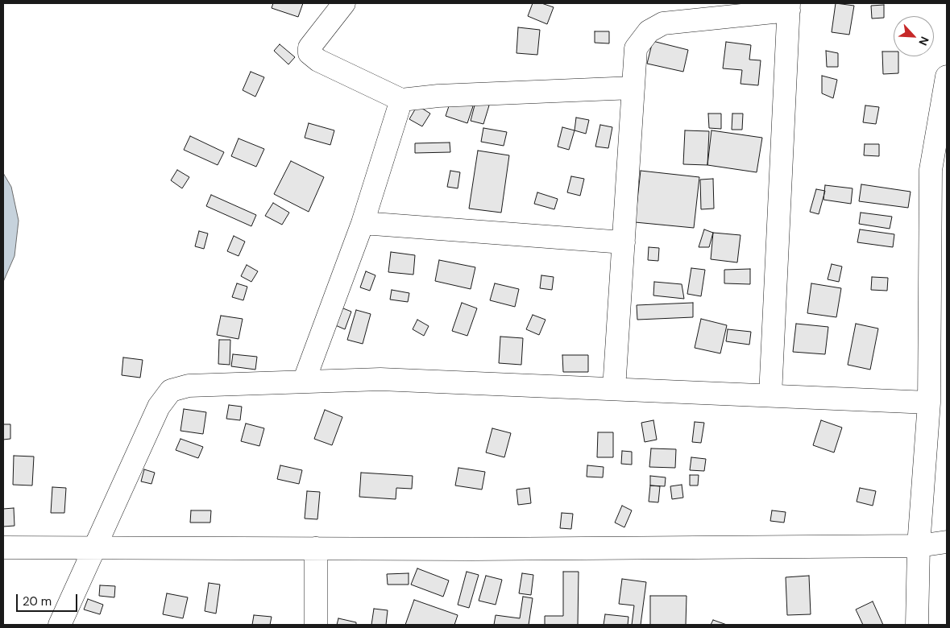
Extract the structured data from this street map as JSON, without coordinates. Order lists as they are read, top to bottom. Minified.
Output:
{"scale_bar":"20 m","north":"bottom right"}
